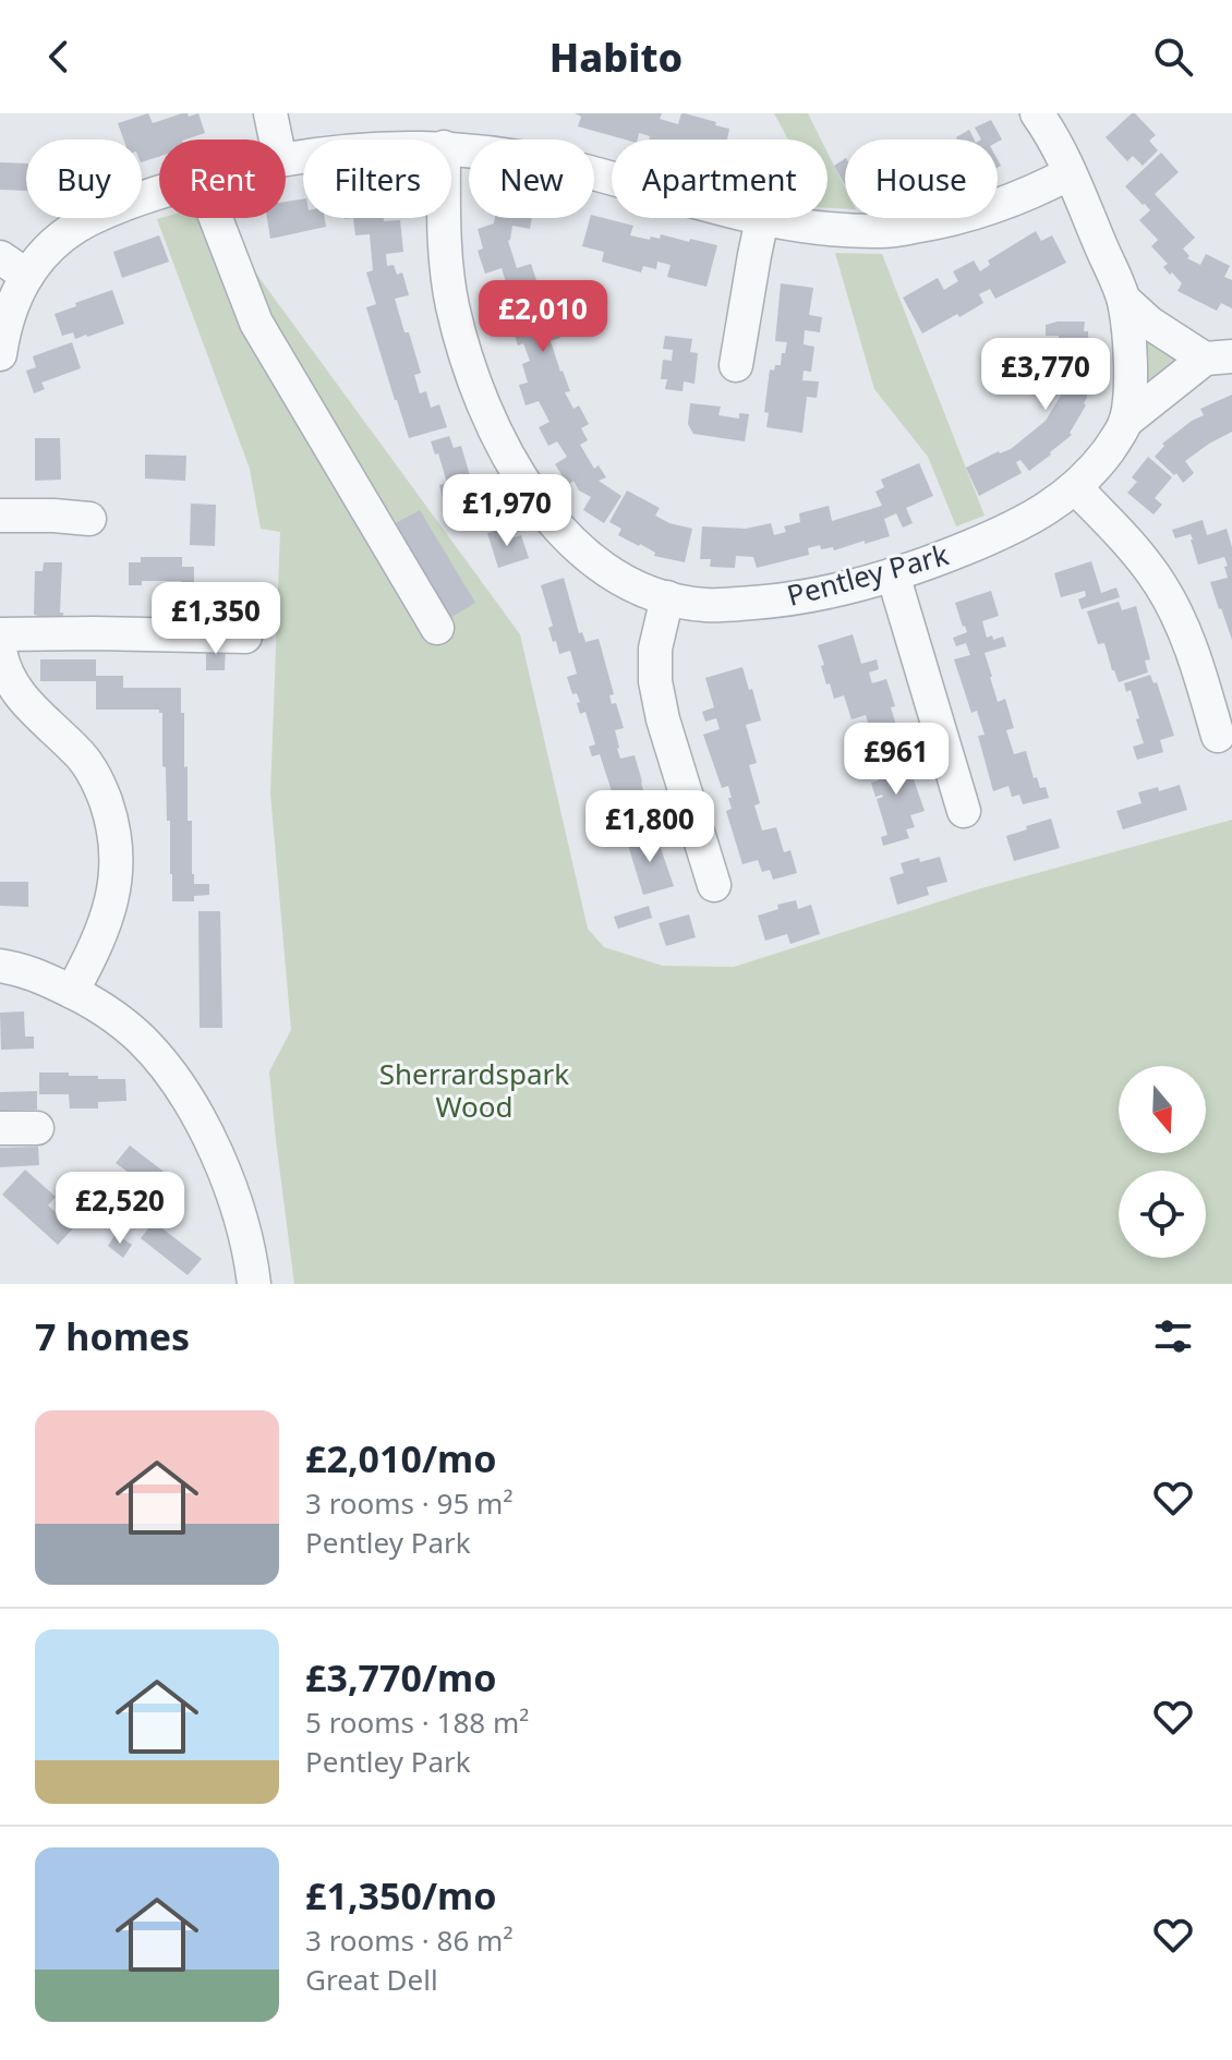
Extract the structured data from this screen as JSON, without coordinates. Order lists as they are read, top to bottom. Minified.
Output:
{"streets":{"street":["Pentley Park"]},"parks":["Sherrardspark Wood"],"north":"bottom","page":{"header":"Habito","chip":["Buy","Rent","Filters","New","Apartment","House"],"price":["£2,010","£3,770","£1,970","£1,350","£961","£1,800","£2,520"],"heading":"7 homes","list":[{"name":"£2,010/mo","note":"3 rooms · 95 m² · Pentley Park"},{"name":"£3,770/mo","note":"5 rooms · 188 m² · Pentley Park"},{"name":"£1,350/mo","note":"3 rooms · 86 m² · Great Dell"}]}}
